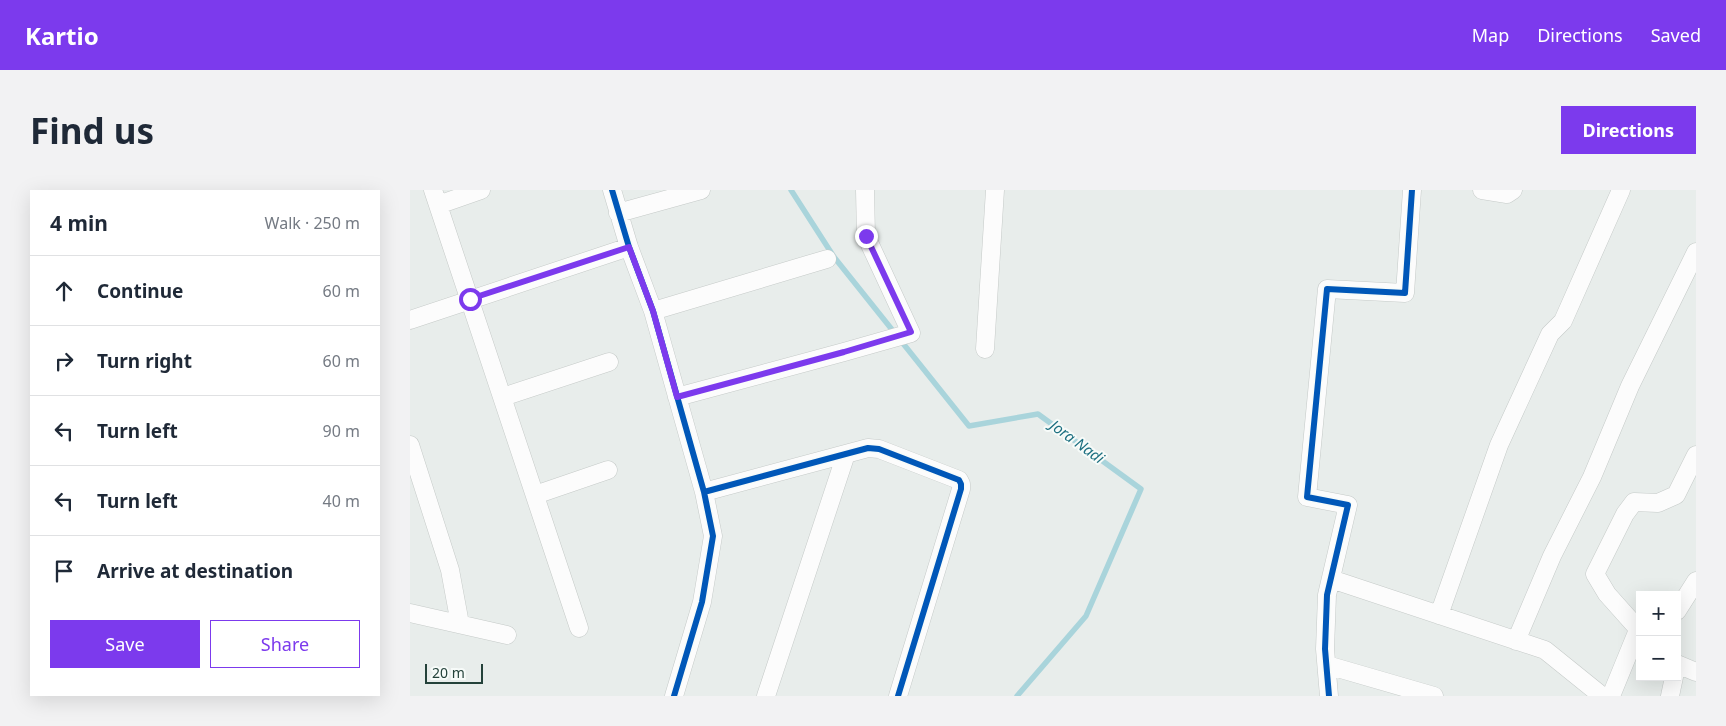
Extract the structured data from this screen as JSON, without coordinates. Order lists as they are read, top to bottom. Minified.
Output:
{"water":["Jora Nadi"],"scale_bar":"20 m","page":{"header":"Kartio","nav":["Map","Directions","Saved"],"buttons":["Directions",["Save","Share"]],"title":"Find us","heading":["4 min","Walk · 250 m"],"list":[["Continue","60 m"],["Turn right","60 m"],["Turn left","90 m"],["Turn left","40 m"],"Arrive at destination"],"map_buttons":["+","−"],"scale":"20 m"}}
